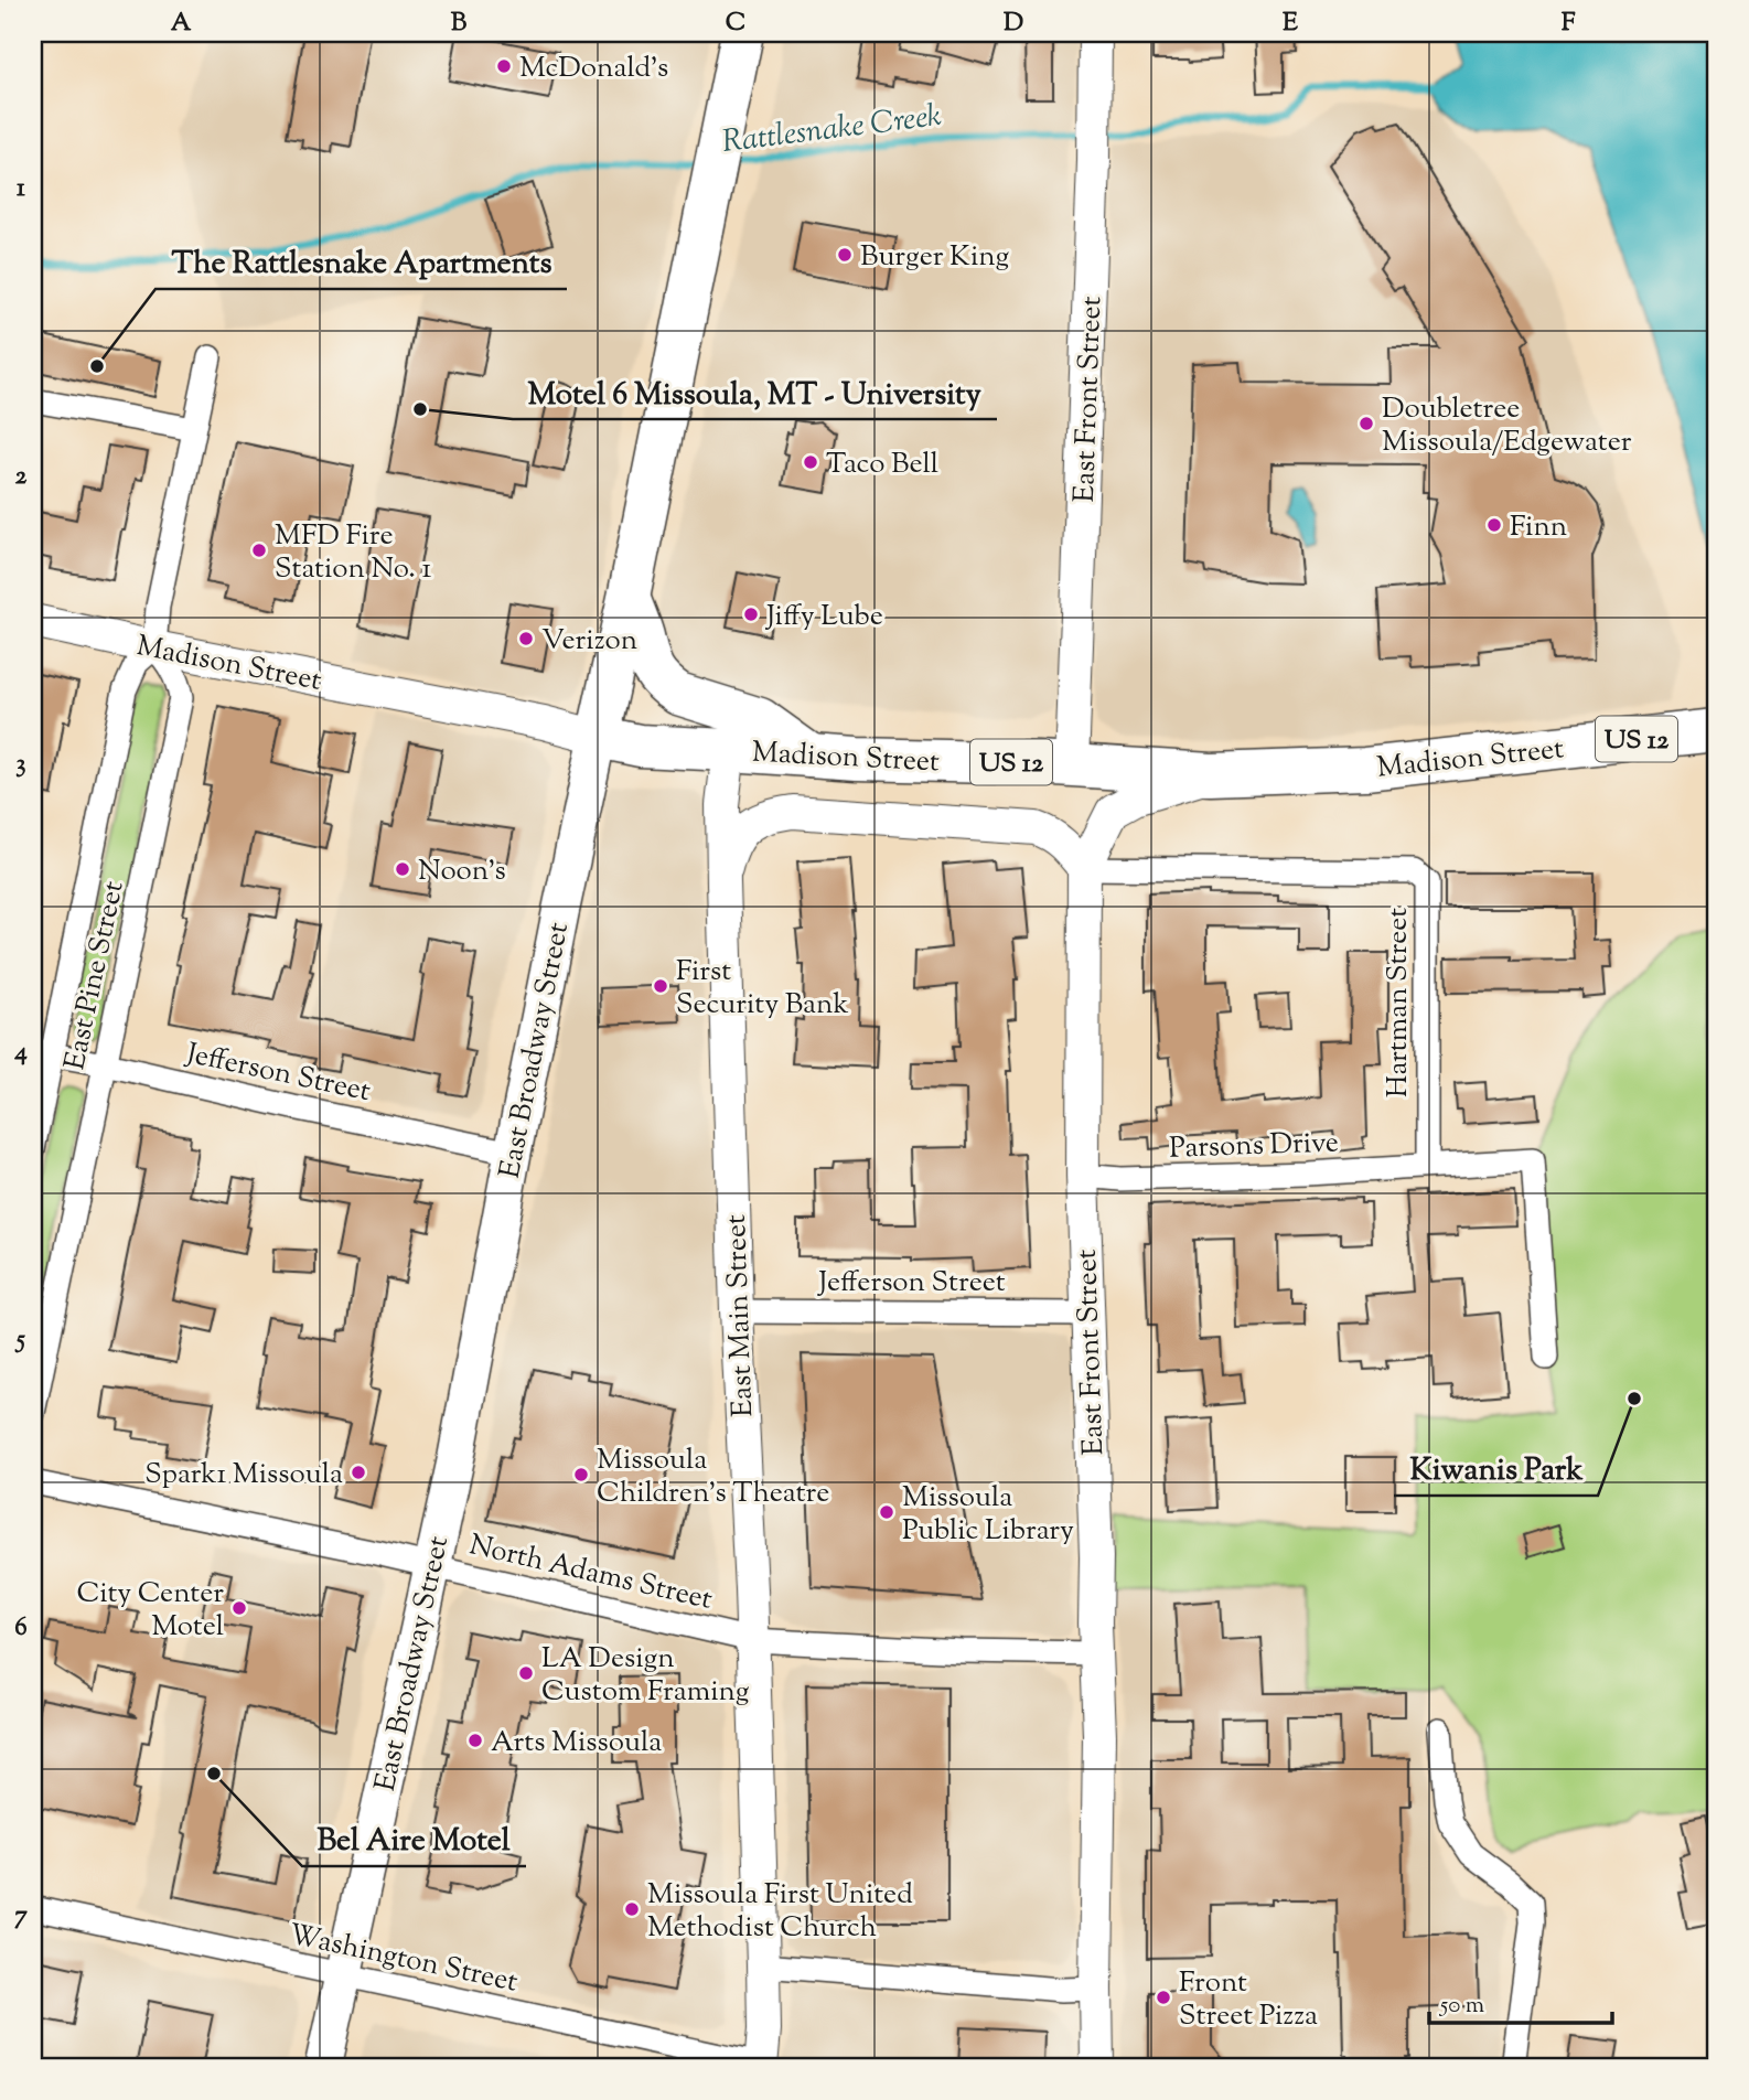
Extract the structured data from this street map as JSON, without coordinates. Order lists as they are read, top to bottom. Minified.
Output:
{"streets":{"highway":["Madison Street","US 12","East Broadway Street"],"street":["East Front Street","East Pine Street","Hartman Street","Jefferson Street","Parsons Drive","East Main Street","North Adams Street","Washington Street"]},"crossings":[["East Front Street","Madison Street"],["East Front Street","Hartman Street"],["East Front Street","Jefferson Street"],["East Front Street","Parsons Drive"],["East Front Street","North Adams Street"],["Madison Street","East Pine Street"],["Madison Street","Hartman Street"],["Madison Street","East Broadway Street"],["Madison Street","East Main Street"],["East Pine Street","Jefferson Street"],["Hartman Street","Parsons Drive"],["East Broadway Street","Jefferson Street"],["East Broadway Street","North Adams Street"],["East Broadway Street","Washington Street"],["Jefferson Street","East Main Street"],["East Main Street","North Adams Street"],["East Main Street","Washington Street"]],"water":["Rattlesnake Creek"],"places":["McDonald's","Burger King","The Rattlesnake Apartments","Motel 6 Missoula, MT - University","Doubletree Missoula/Edgewater","Taco Bell","Finn","MFD Fire Station No. 1","Jiffy Lube","Verizon","Noon's","First Security Bank","Kiwanis Park","Spark1 Missoula","Missoula Children's Theatre","Missoula Public Library","City Center Motel","LA Design Custom Framing","Arts Missoula","Bel Aire Motel","Missoula First United Methodist Church","Front Street Pizza"],"scale_bar":"50 m","grid":{"columns":["A","B","C","D","E","F"],"rows":["1","2","3","4","5","6","7"]}}
